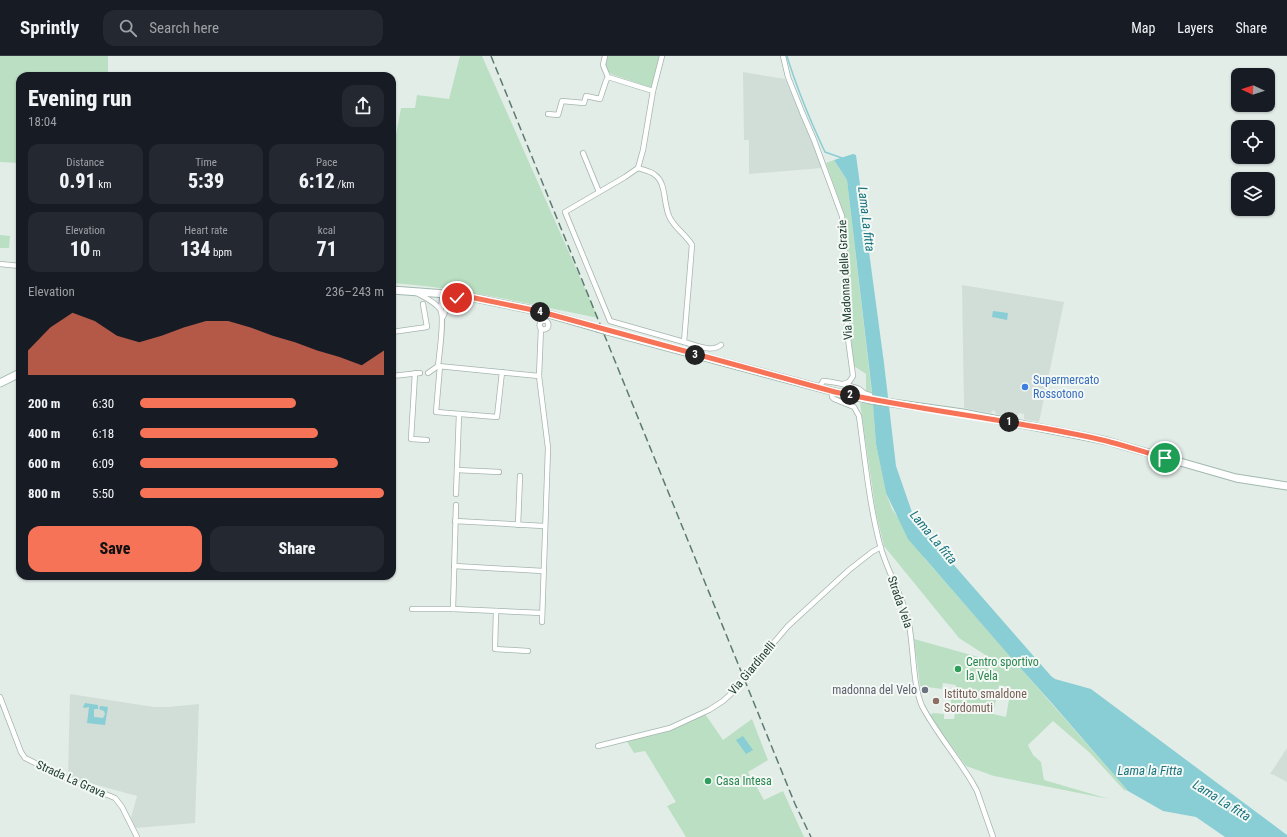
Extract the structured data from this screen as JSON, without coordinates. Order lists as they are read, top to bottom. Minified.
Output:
{"streets":{"street":["Via Madonna delle Grazie","Strada Vela","Via Giardinelli","Strada La Grava"]},"crossings":[["Strada Vela","Via Giardinelli"]],"water":["Lama La fitta","Lama la Fitta"],"places":["Supermercato Rossotono","Centro sportivo la Vela","madonna del Velo","Istituto smaldone Sordomuti","Casa Intesa"],"north":"left","page":{"header":"Sprintly","search":"Search here","nav":["Map","Layers","Share"],"heading":["Evening run","18:04"],"stats":[["Distance","0.91 km"],["Time","5:39"],["Pace","6:12 /km"],["Elevation","10 m"],["Heart rate","134 bpm"],["kcal","71"]],"chart":["Elevation","236–243 m"],"pins":["4","3","2","1"],"list":[{"name":"200 m","note":"6:30"},{"name":"400 m","note":"6:18"},{"name":"600 m","note":"6:09"},{"name":"800 m","note":"5:50"}],"buttons":["Save","Share"]}}
